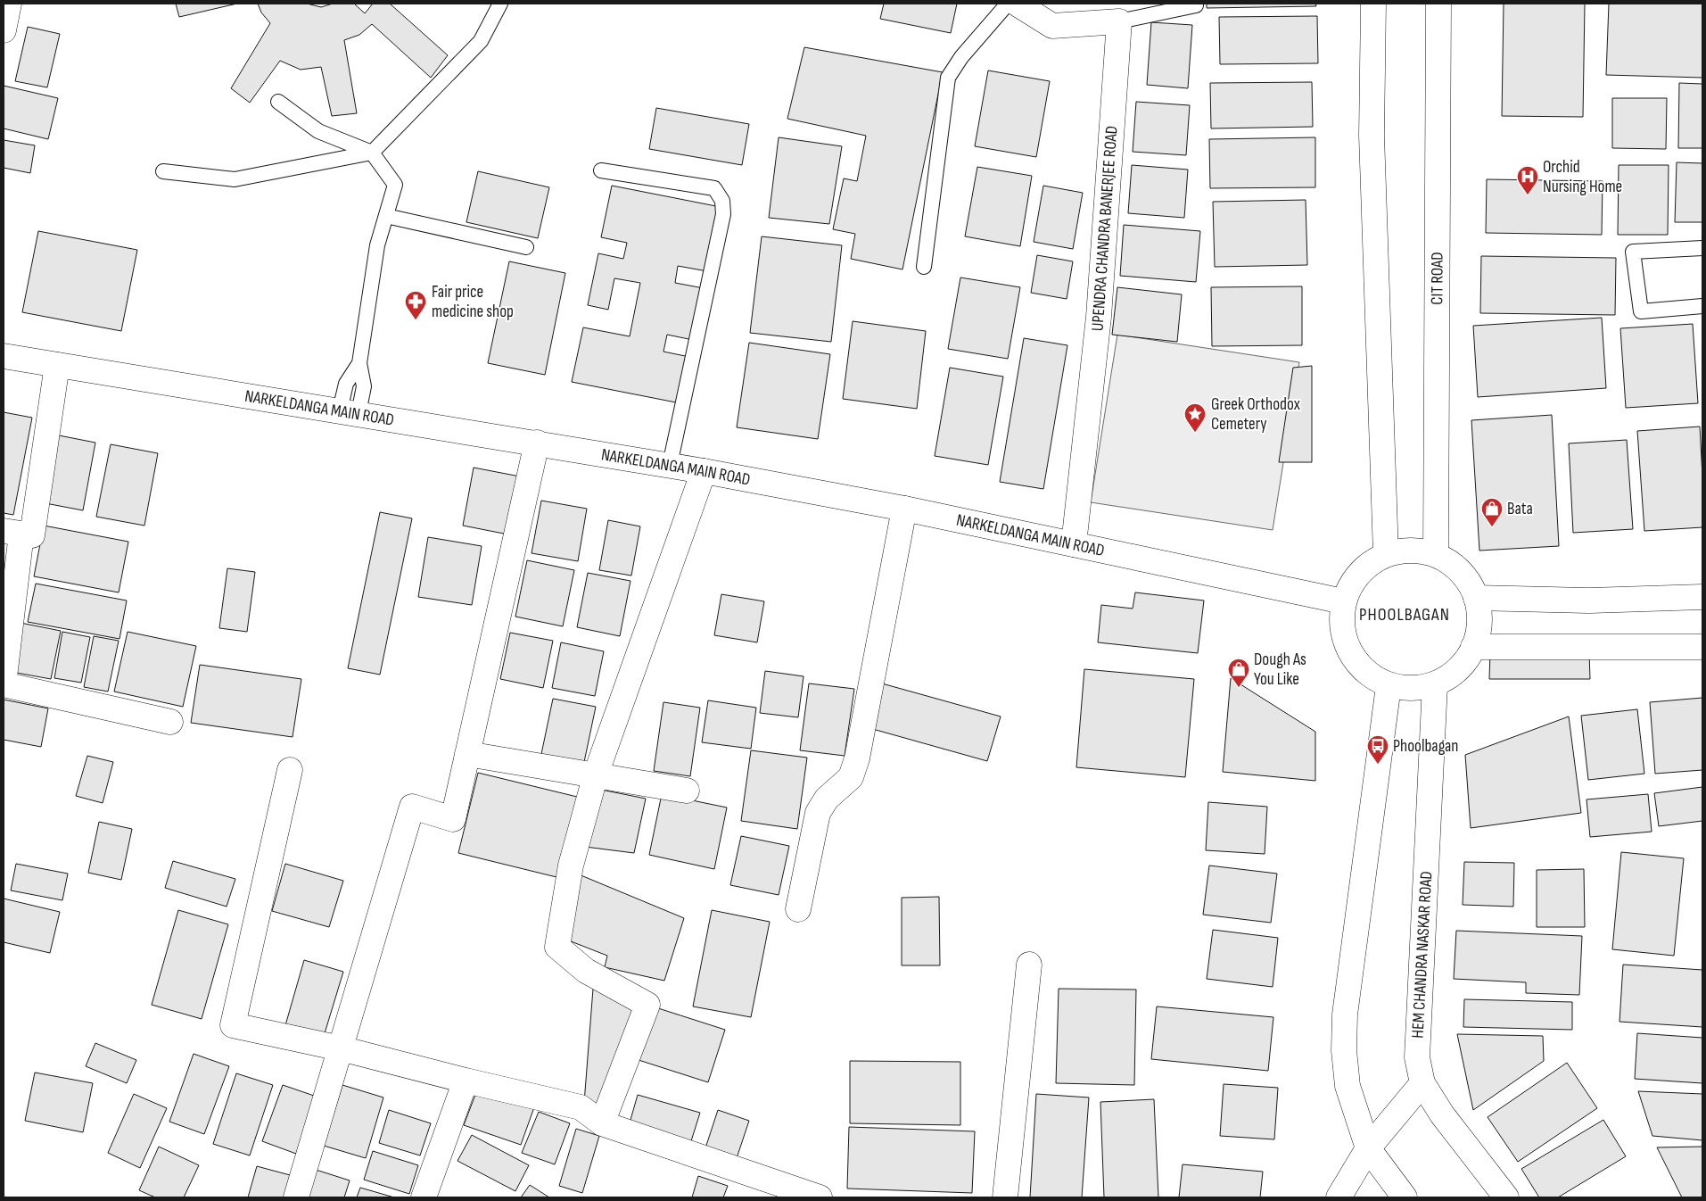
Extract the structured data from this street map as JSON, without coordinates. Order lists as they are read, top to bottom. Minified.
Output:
{"streets":{"street":["UPENDRA CHANDRA BANERJEE ROAD","CIT ROAD","NARKELDANGA MAIN ROAD","HEM CHANDRA NASKAR ROAD"]},"crossings":[["UPENDRA CHANDRA BANERJEE ROAD","NARKELDANGA MAIN ROAD"],["CIT ROAD","NARKELDANGA MAIN ROAD"],["CIT ROAD","HEM CHANDRA NASKAR ROAD"],["NARKELDANGA MAIN ROAD","HEM CHANDRA NASKAR ROAD"]],"districts":["PHOOLBAGAN"],"places":{"hospital":["Orchid Nursing Home"],"pharmacy":["Fair price medicine shop"],"place":["Greek Orthodox Cemetery"],"shop":["Bata","Dough As You Like"],"bus stop":["Phoolbagan"]}}
